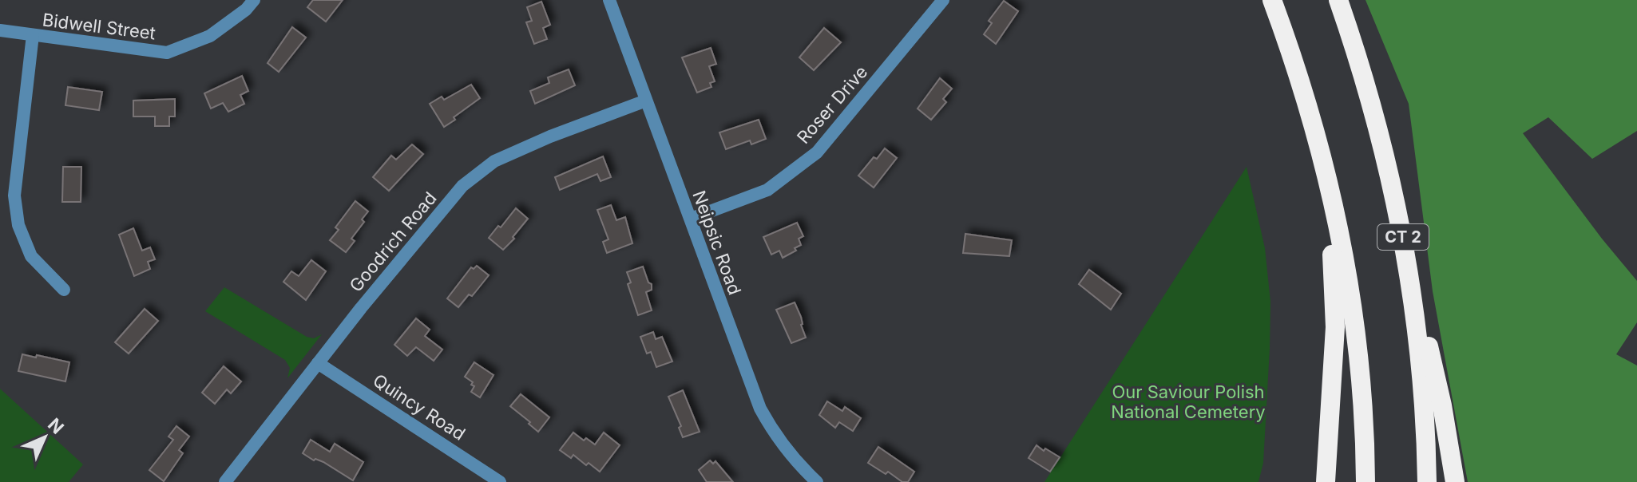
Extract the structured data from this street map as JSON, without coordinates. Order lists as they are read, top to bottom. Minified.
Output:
{"streets":{"highway":["CT 2"],"street":["Bidwell Street","Roser Drive","Goodrich Road","Neipsic Road","Quincy Road"]},"crossings":[["Roser Drive","Neipsic Road"],["Goodrich Road","Neipsic Road"],["Goodrich Road","Quincy Road"]],"parks":["Our Saviour Polish National Cemetery"],"north":"top right"}
